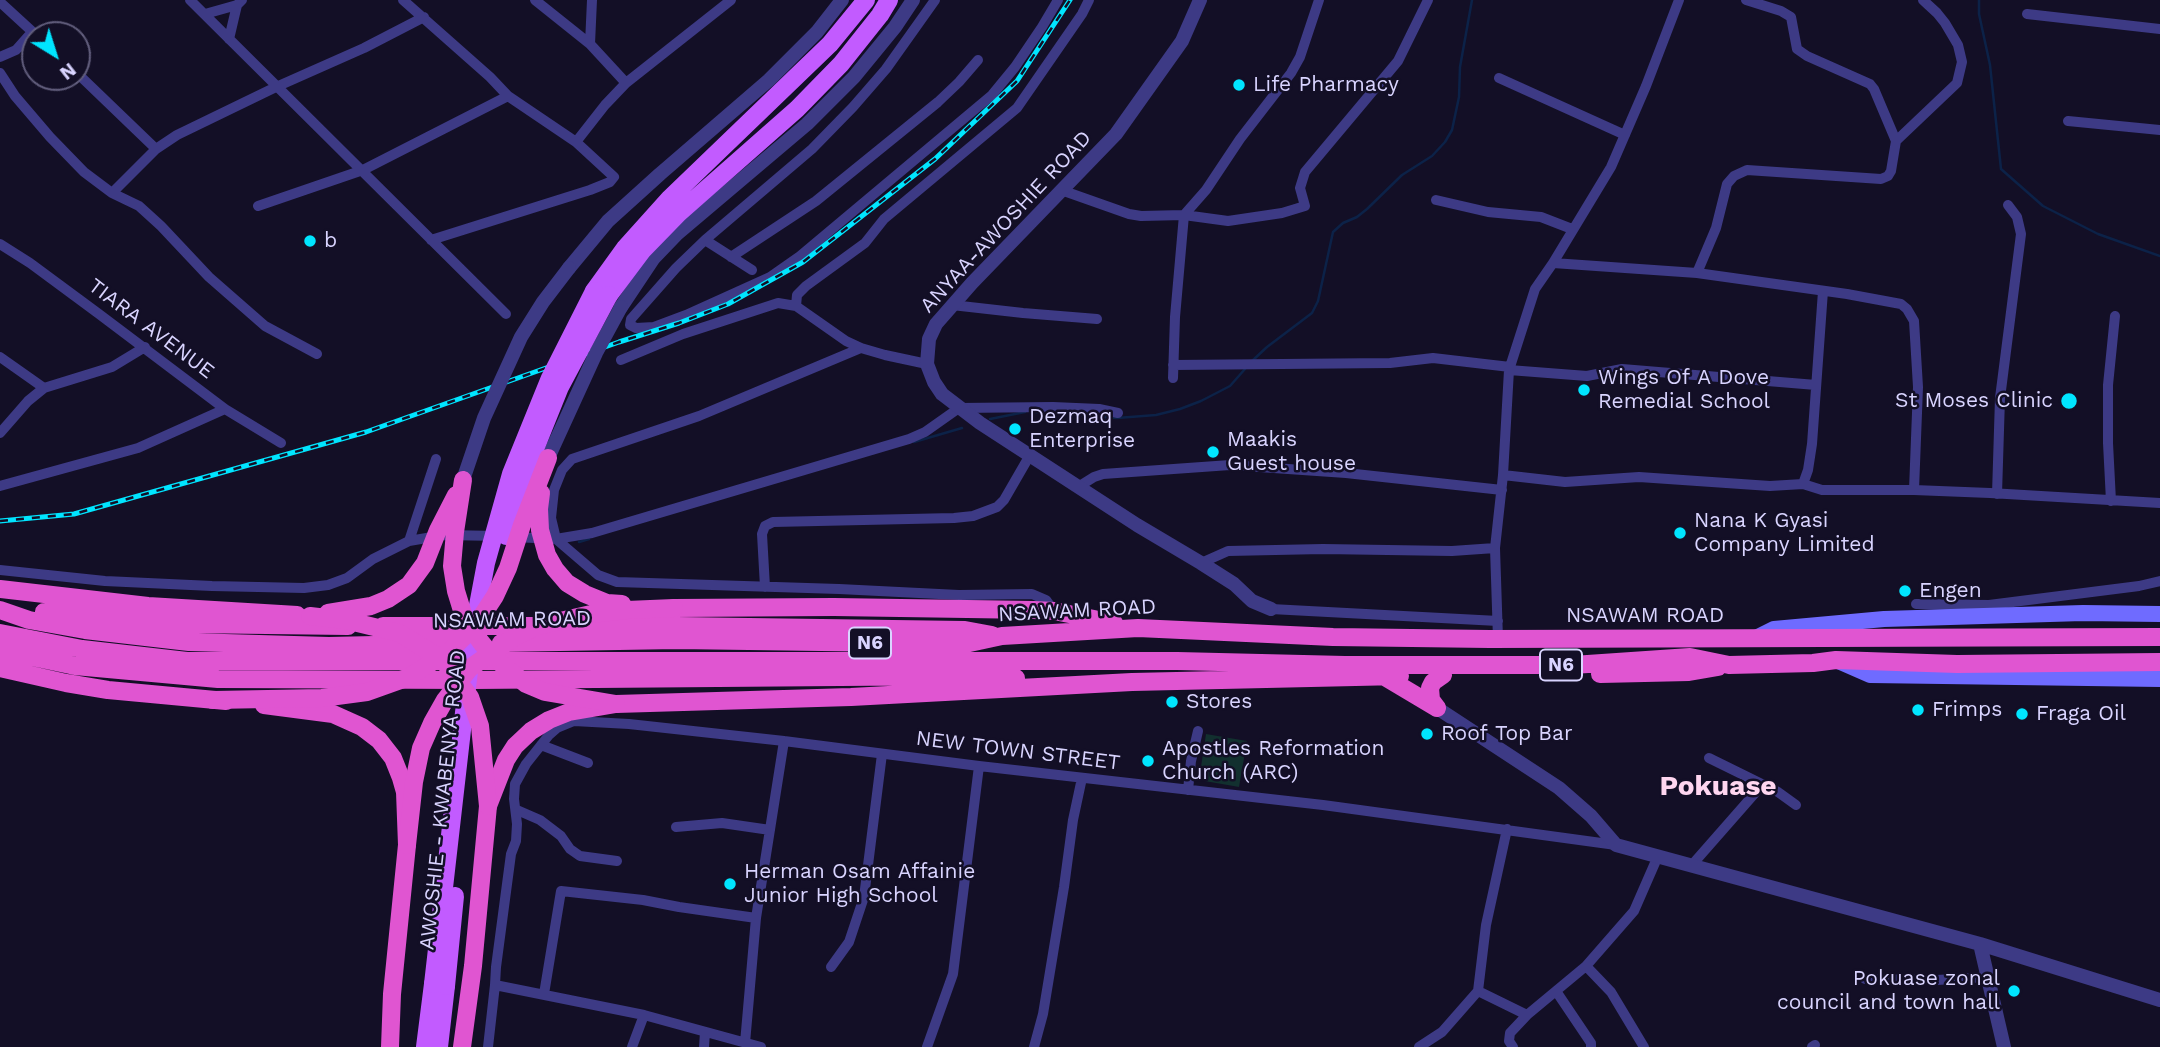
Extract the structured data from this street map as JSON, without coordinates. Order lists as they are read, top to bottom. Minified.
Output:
{"streets":{"highway":["NSAWAM ROAD","N6"],"main road":["AWOSHIE - KWABENYA ROAD"],"street":["ANYAA-AWOSHIE ROAD","TIARA AVENUE","NEW TOWN STREET"]},"districts":["Pokuase"],"places":["Life Pharmacy","b","Wings Of A Dove Remedial School","St Moses Clinic","Dezmaq Enterprise","Maakis Guest house","Nana K Gyasi Company Limited","Engen","Stores","Frimps","Fraga Oil","Roof Top Bar","Apostles Reformation Church (ARC)","Herman Osam Affainie Junior High School","Pokuase zonal council and town hall"],"north":"bottom right"}
